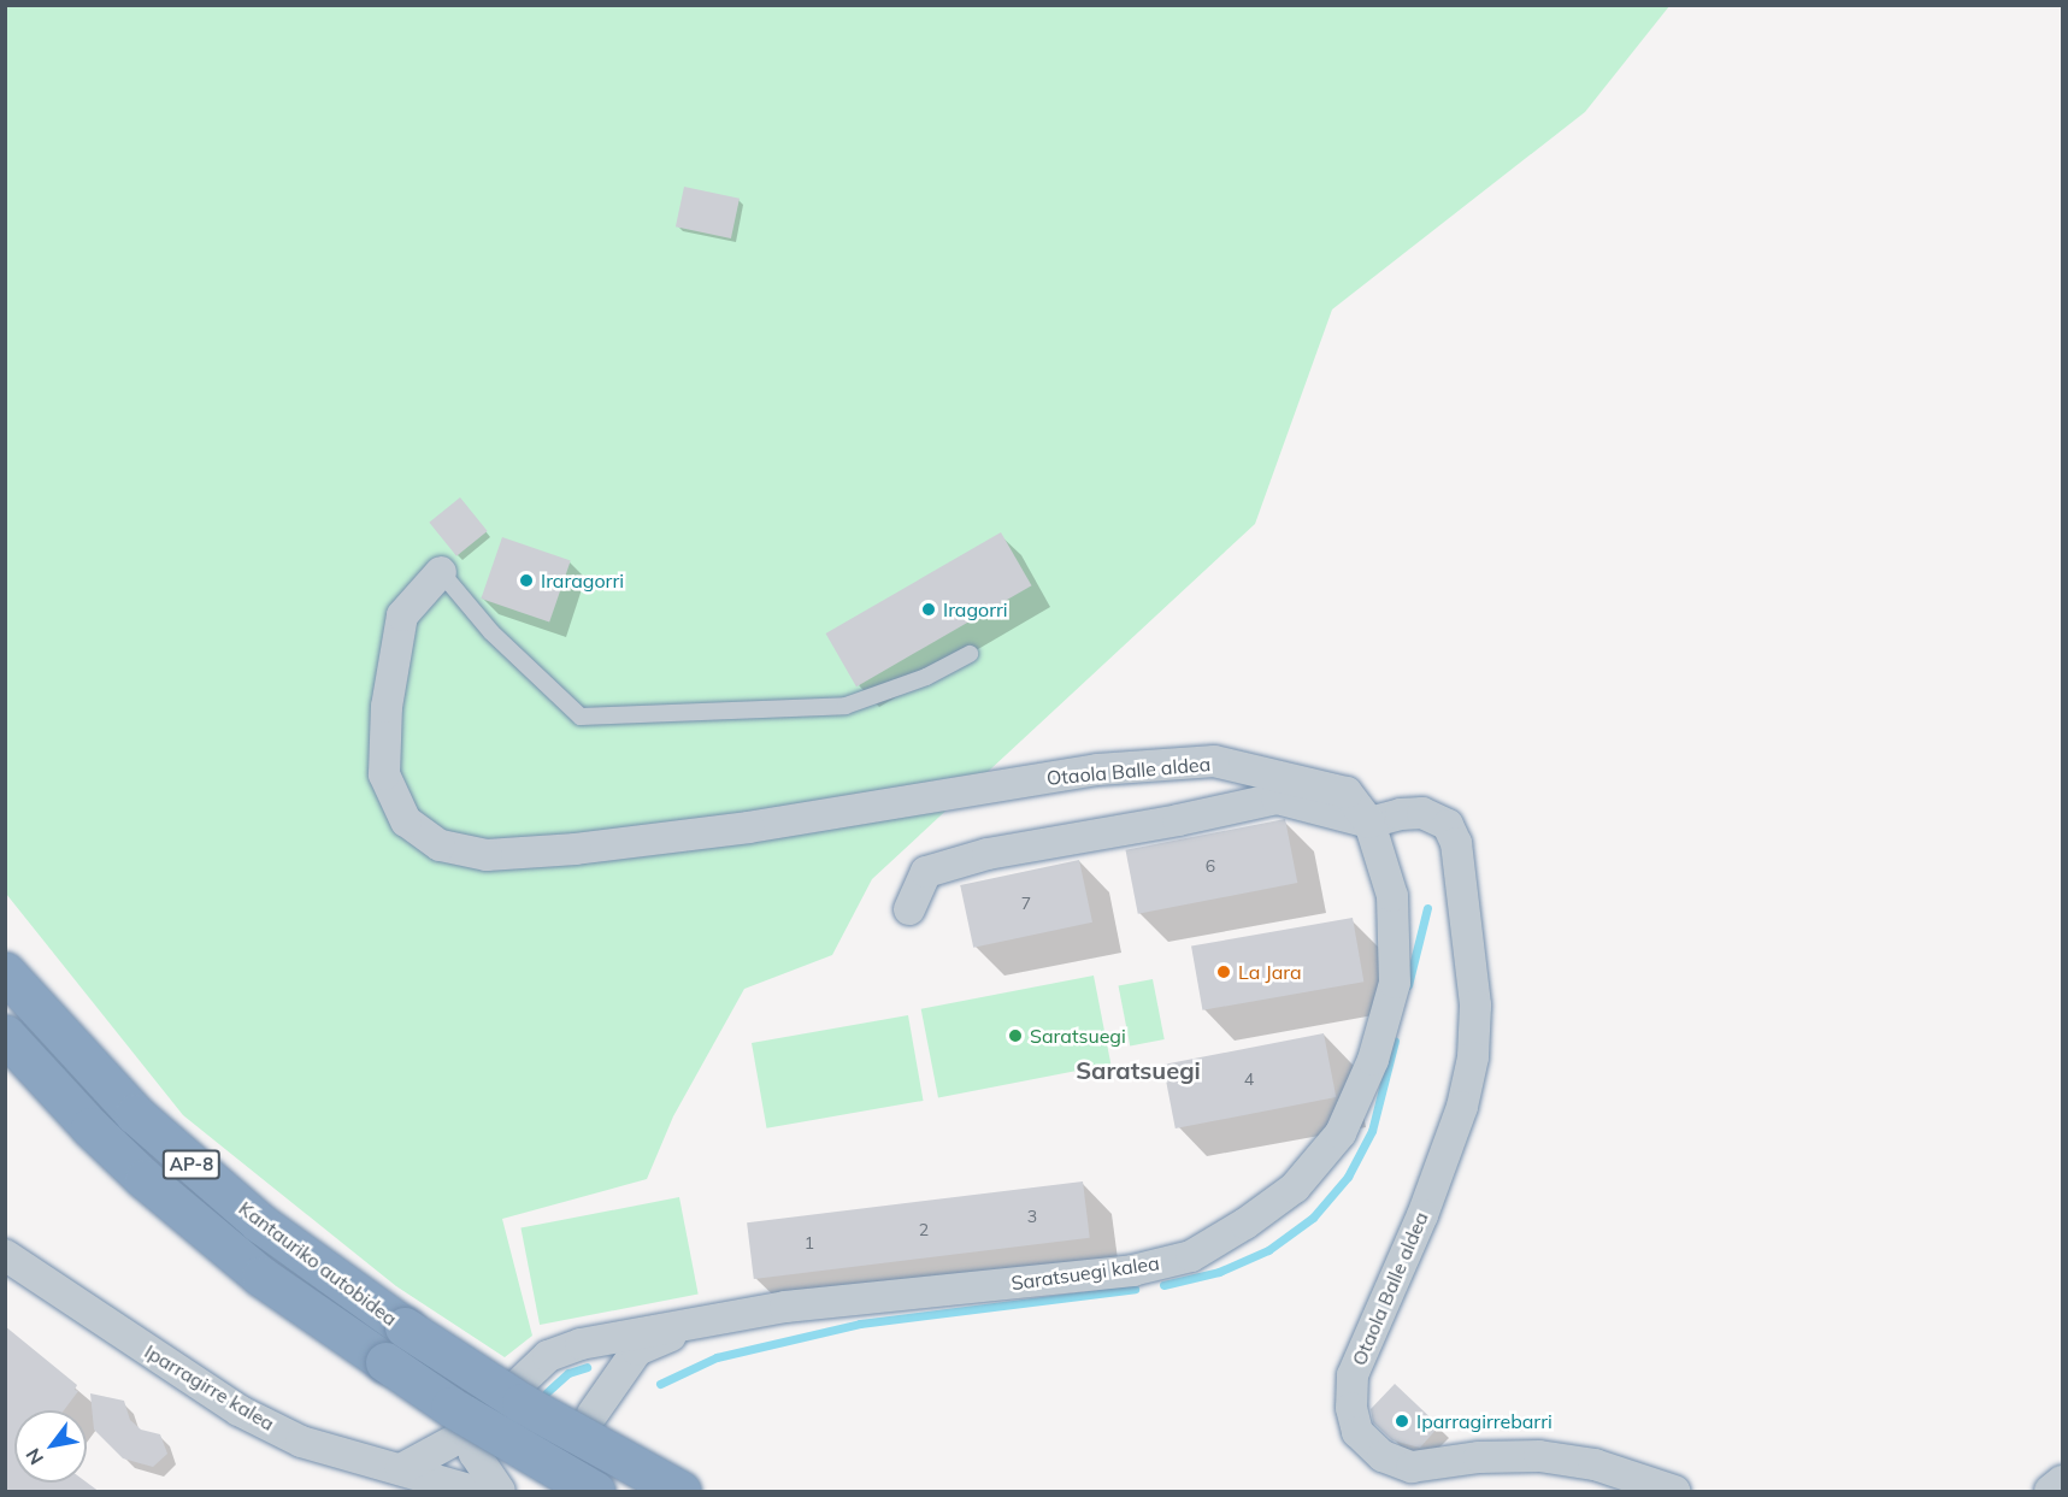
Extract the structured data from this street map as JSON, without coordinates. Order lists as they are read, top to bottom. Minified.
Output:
{"streets":{"highway":["AP-8","Kantauriko autobidea"],"street":["Otaola Balle aldea","Saratsuegi kalea","Iparragirre kalea"]},"crossings":[["Otaola Balle aldea","Saratsuegi kalea"],["Saratsuegi kalea","Iparragirre kalea"]],"districts":["Saratsuegi"],"places":["Iraragorri","Iragorri","La Jara","Saratsuegi","Iparragirrebarri"],"house_numbers":["6","7","4","3","2","1"],"north":"bottom left"}
